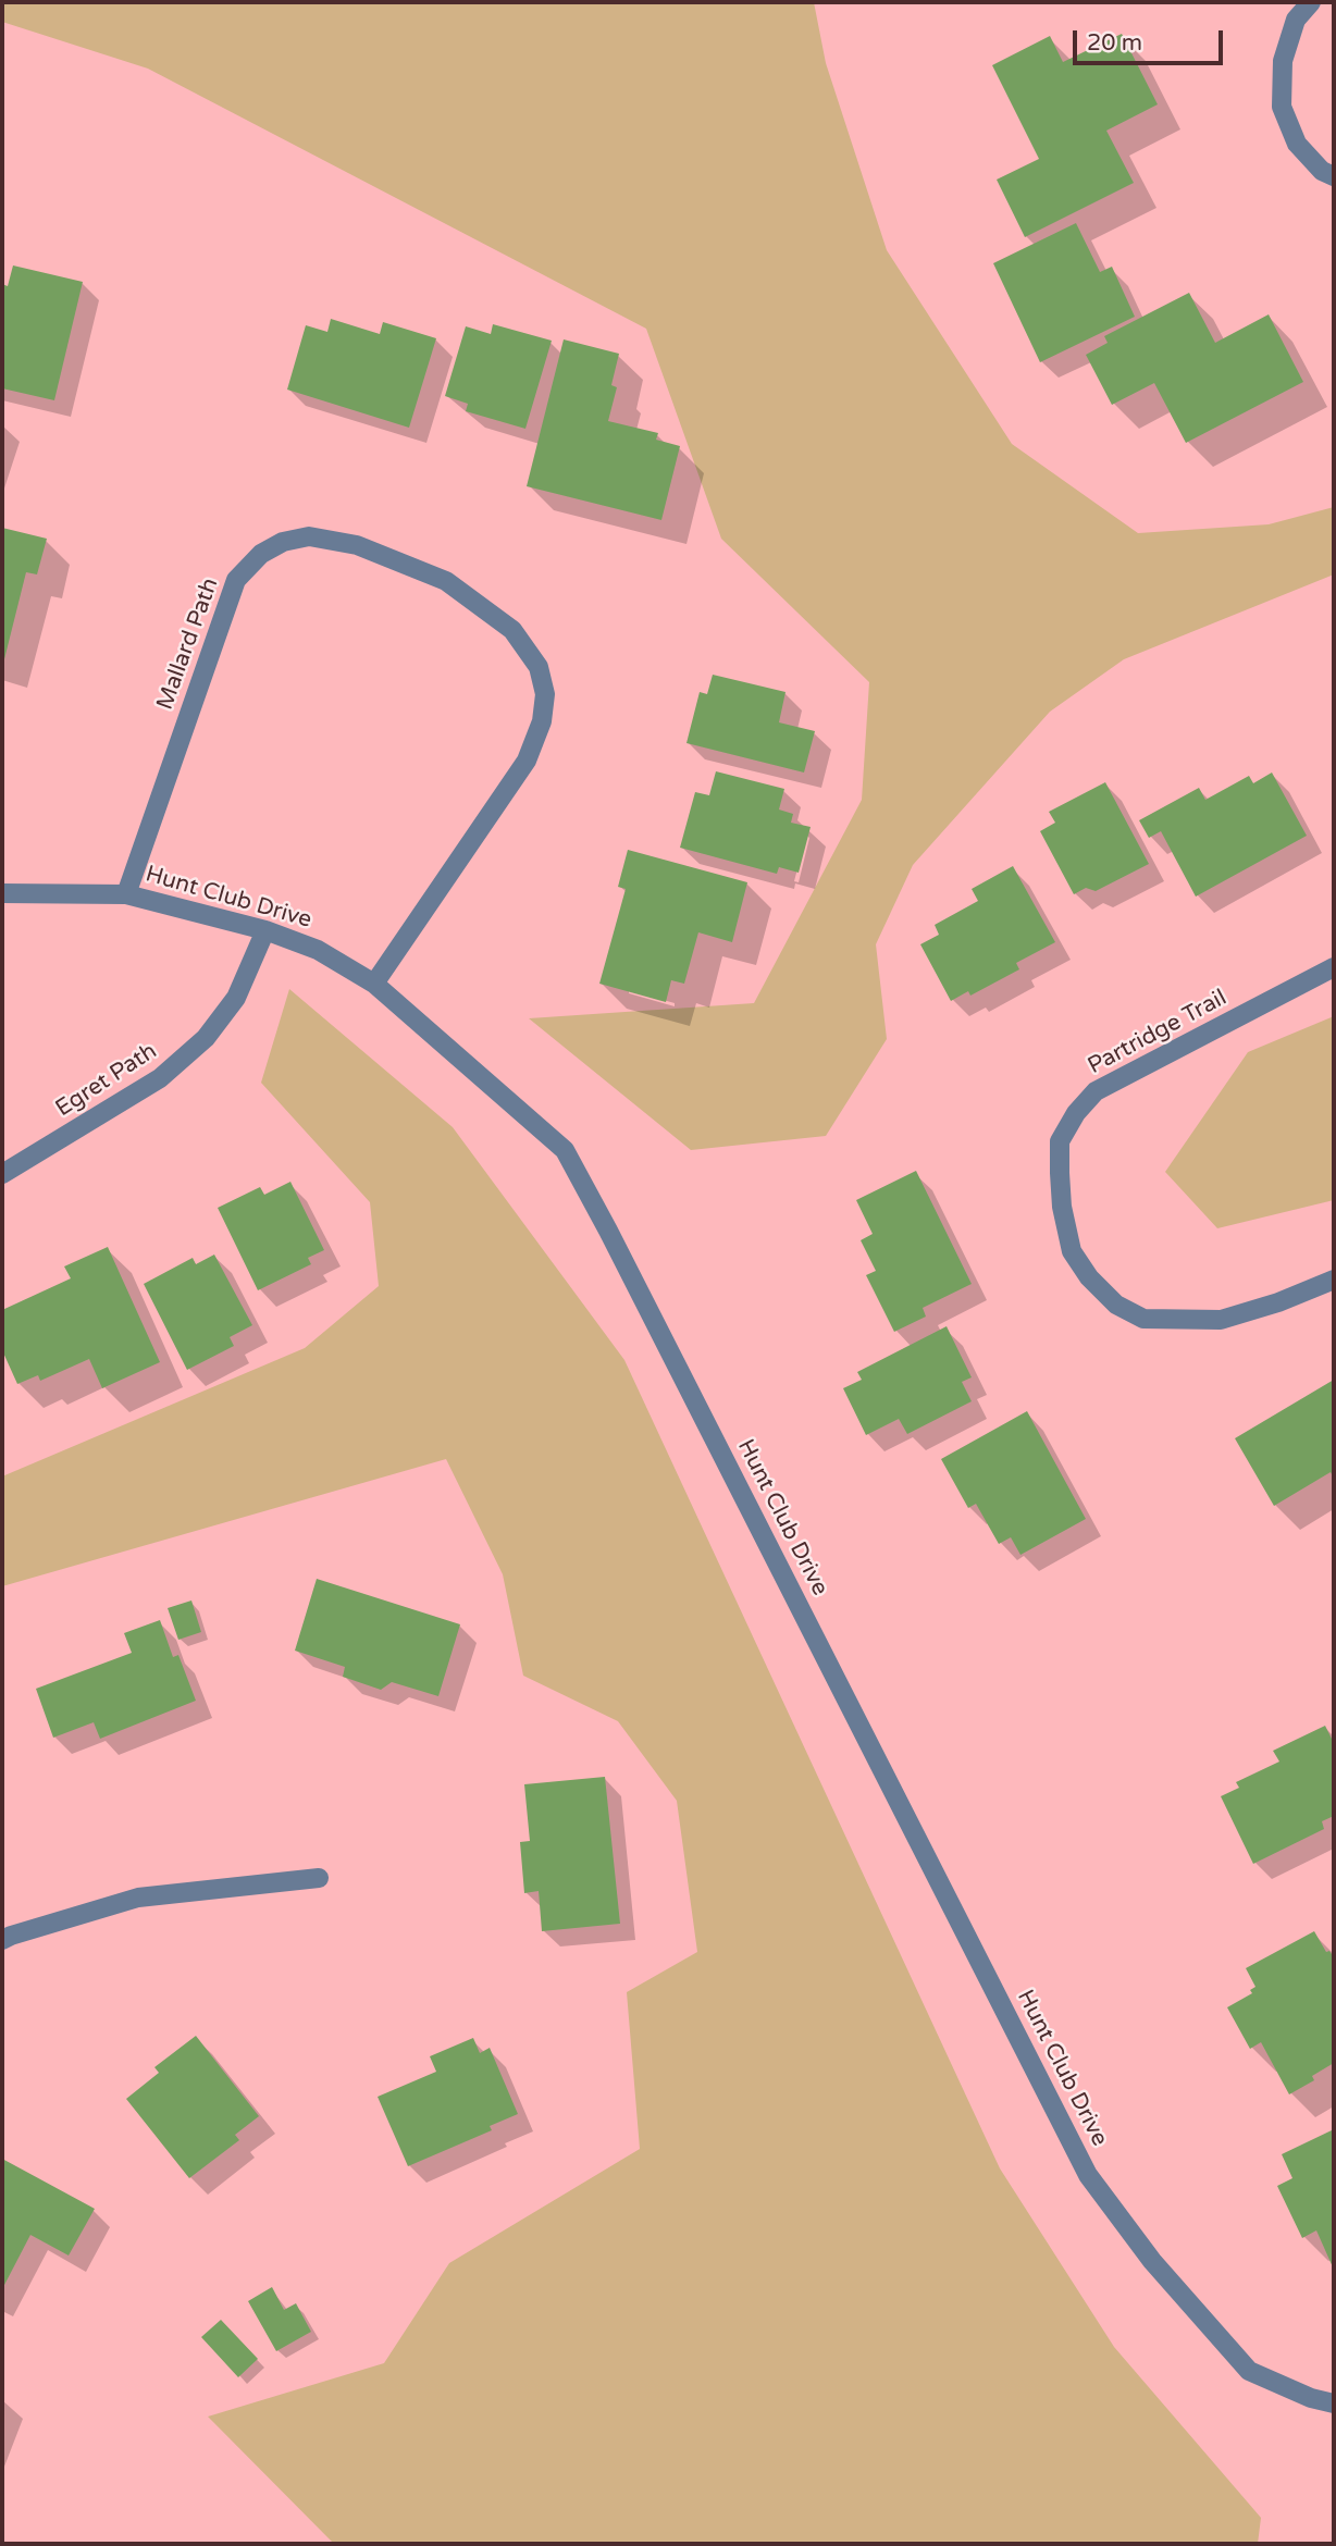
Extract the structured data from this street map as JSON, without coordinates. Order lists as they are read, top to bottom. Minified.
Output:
{"streets":{"street":["Mallard Path","Hunt Club Drive","Partridge Trail","Egret Path"]},"crossings":[["Mallard Path","Hunt Club Drive"],["Hunt Club Drive","Egret Path"]],"scale_bar":"20 m"}
